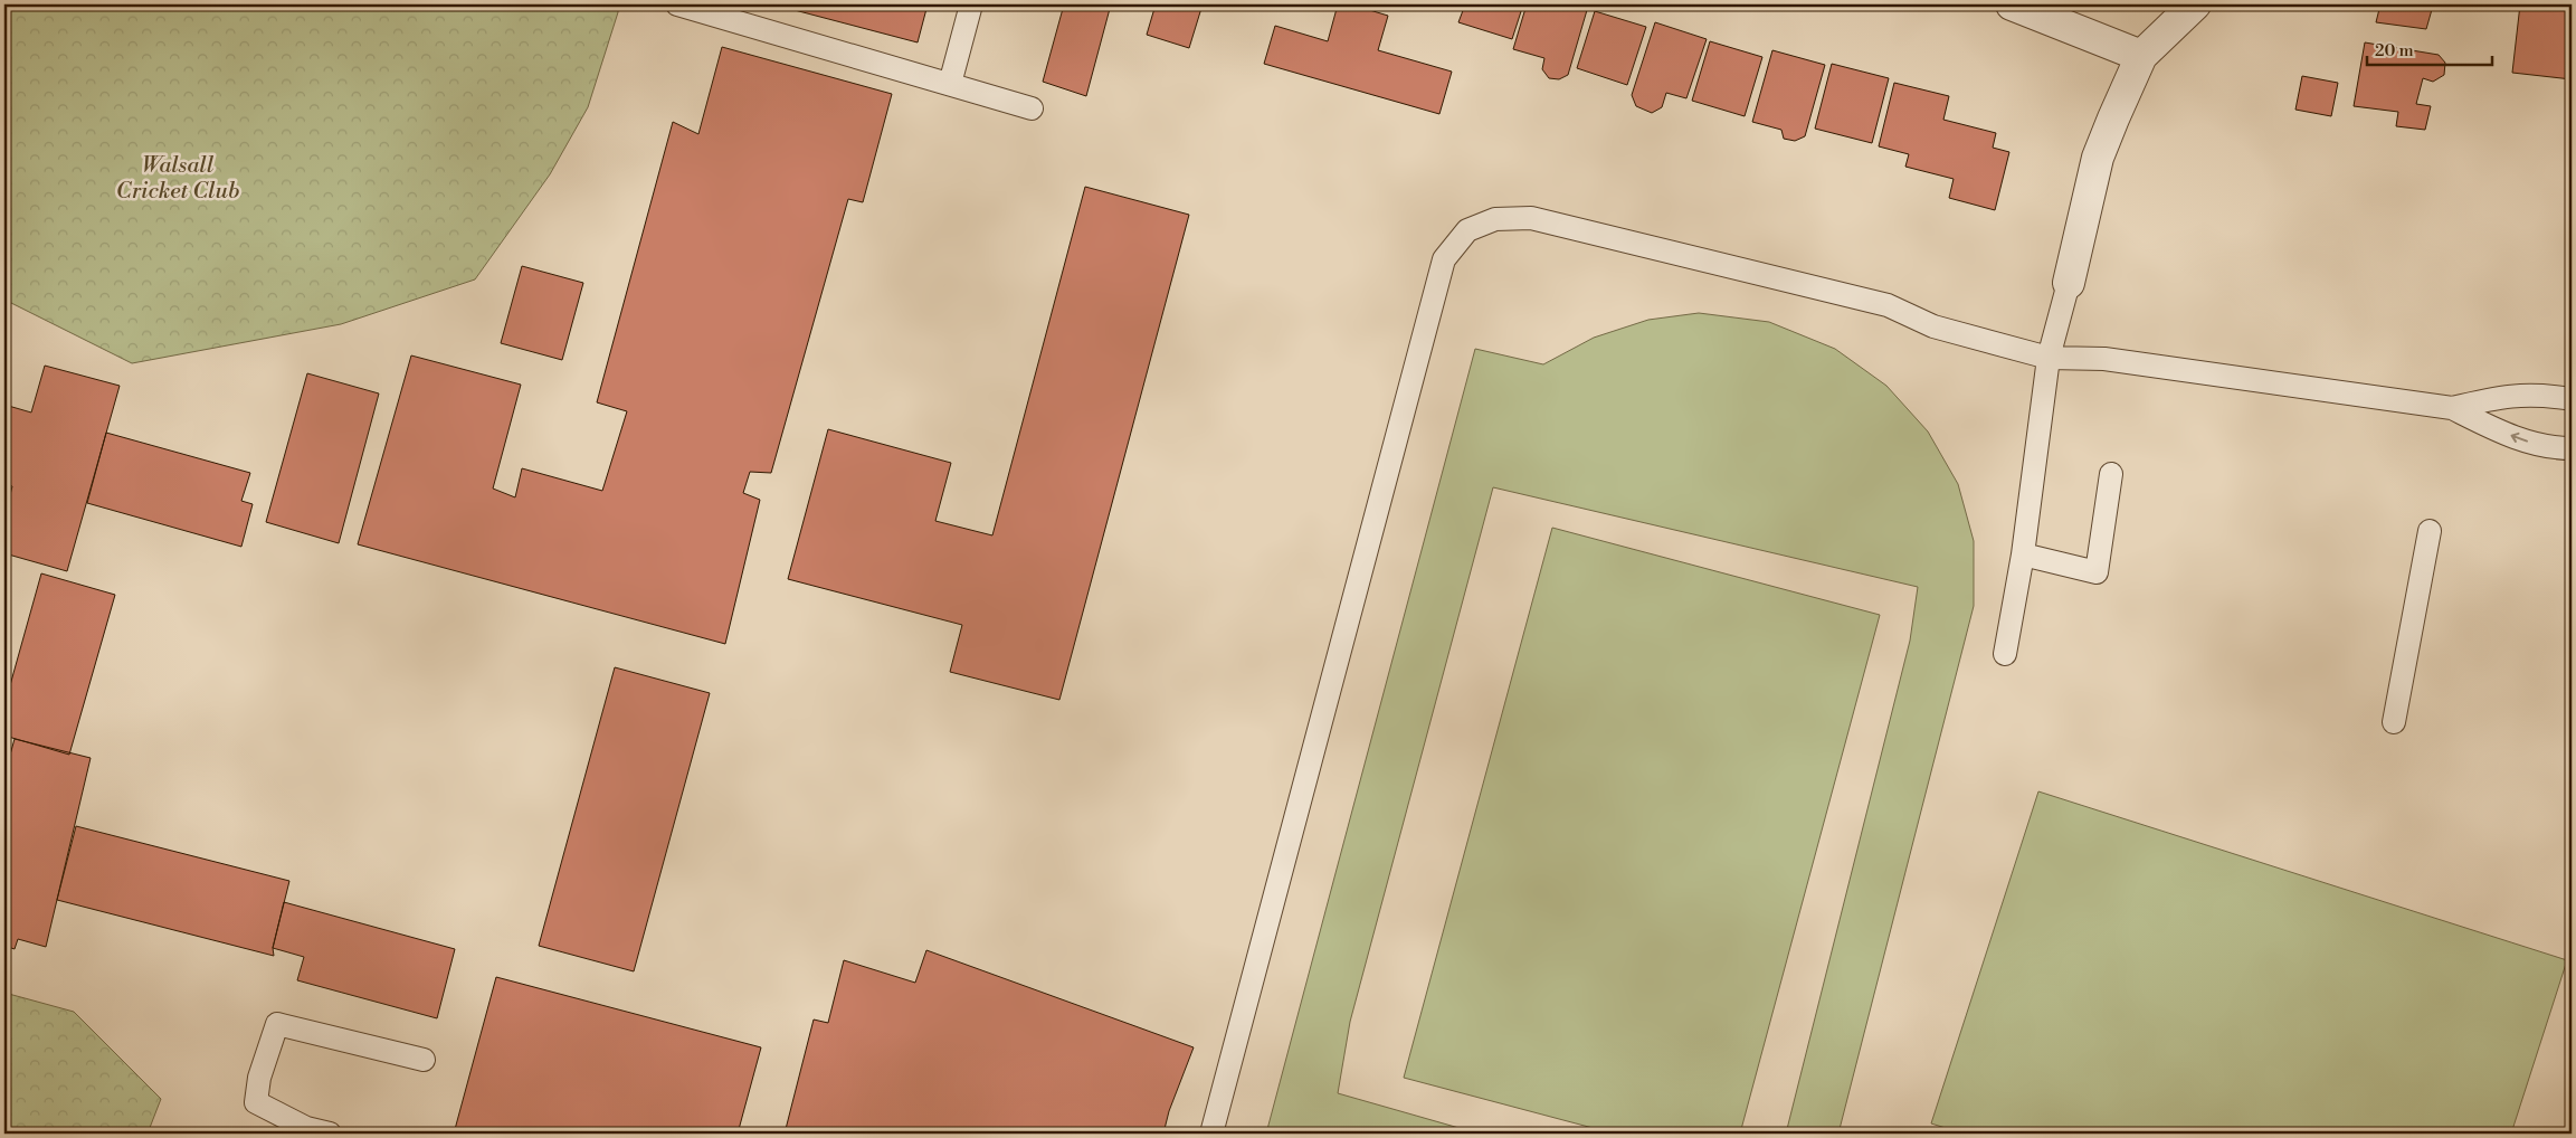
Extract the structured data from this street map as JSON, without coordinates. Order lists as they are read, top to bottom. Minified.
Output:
{"parks":["Walsall Cricket Club"],"scale_bar":"20 m"}
